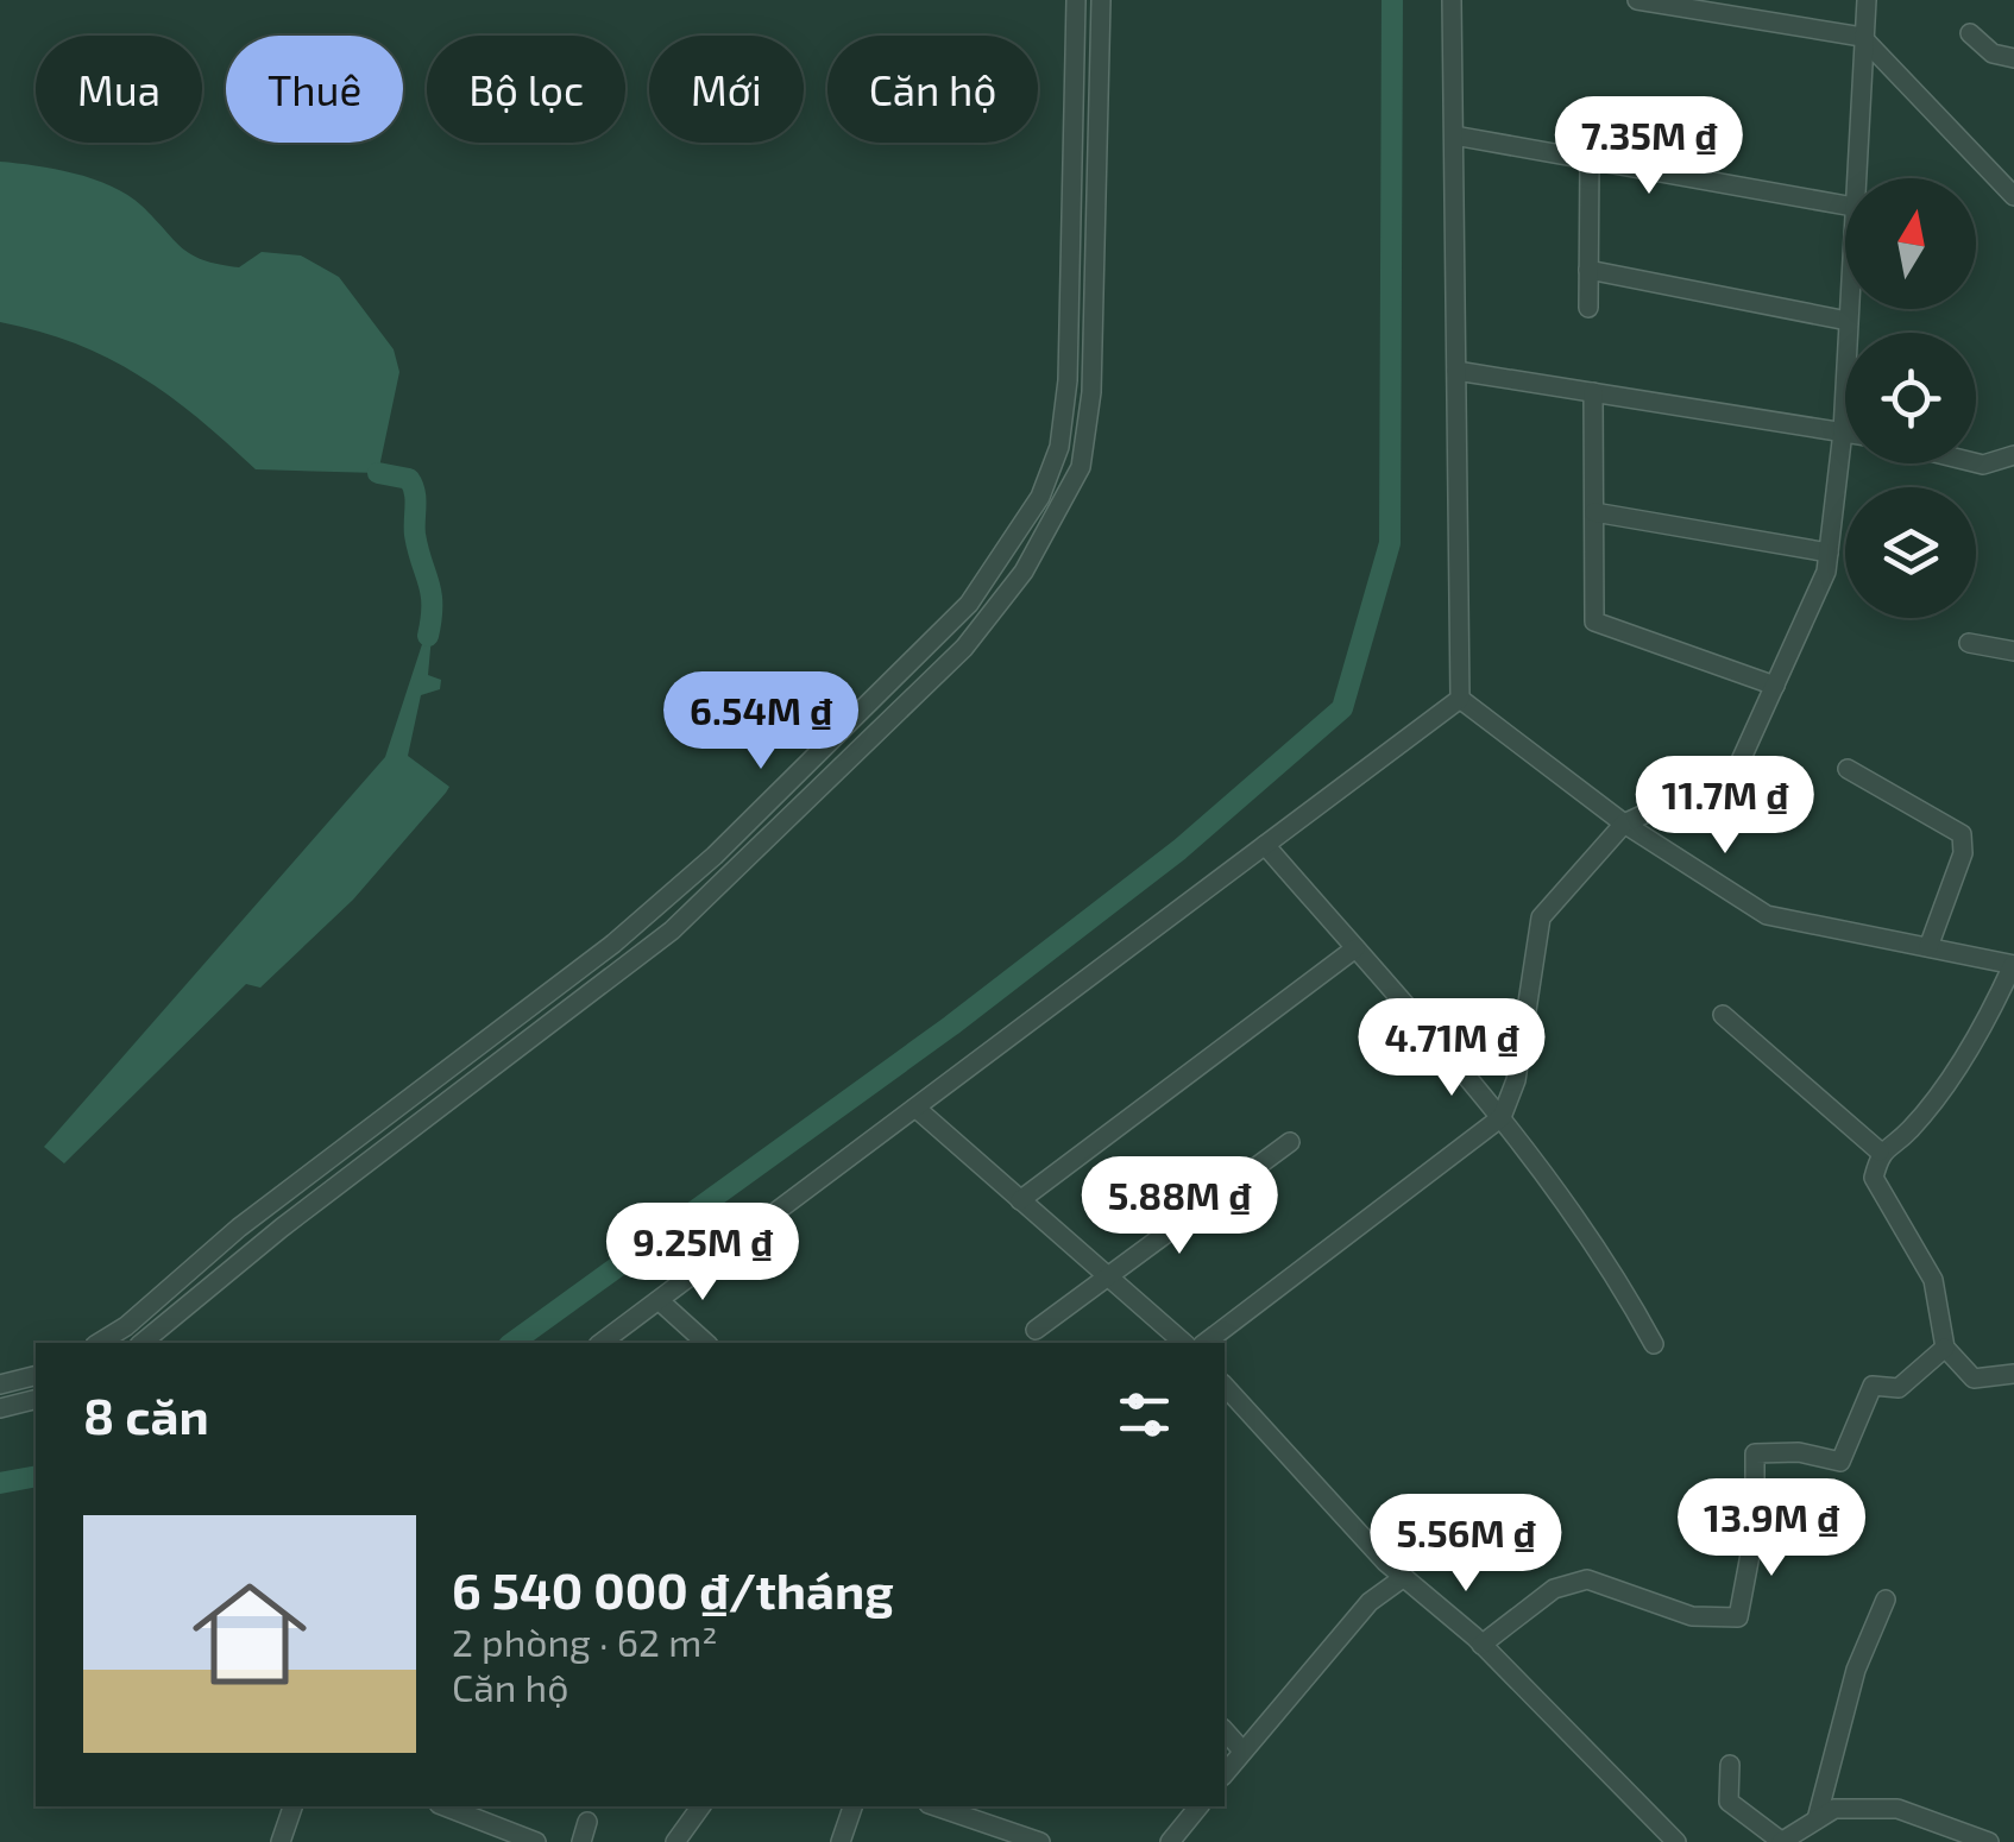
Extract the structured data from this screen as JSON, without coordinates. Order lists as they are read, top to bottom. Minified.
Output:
{"north":"top","page":{"chip":["Mua","Thuê","Bộ lọc","Mới","Căn hộ"],"price":["7.35M ₫","6.54M ₫","11.7M ₫","4.71M ₫","5.88M ₫","9.25M ₫","13.9M ₫","5.56M ₫"],"heading":"8 căn","list":[{"name":"6 540 000 ₫/tháng","note":"2 phòng · 62 m² · Căn hộ"}]}}
